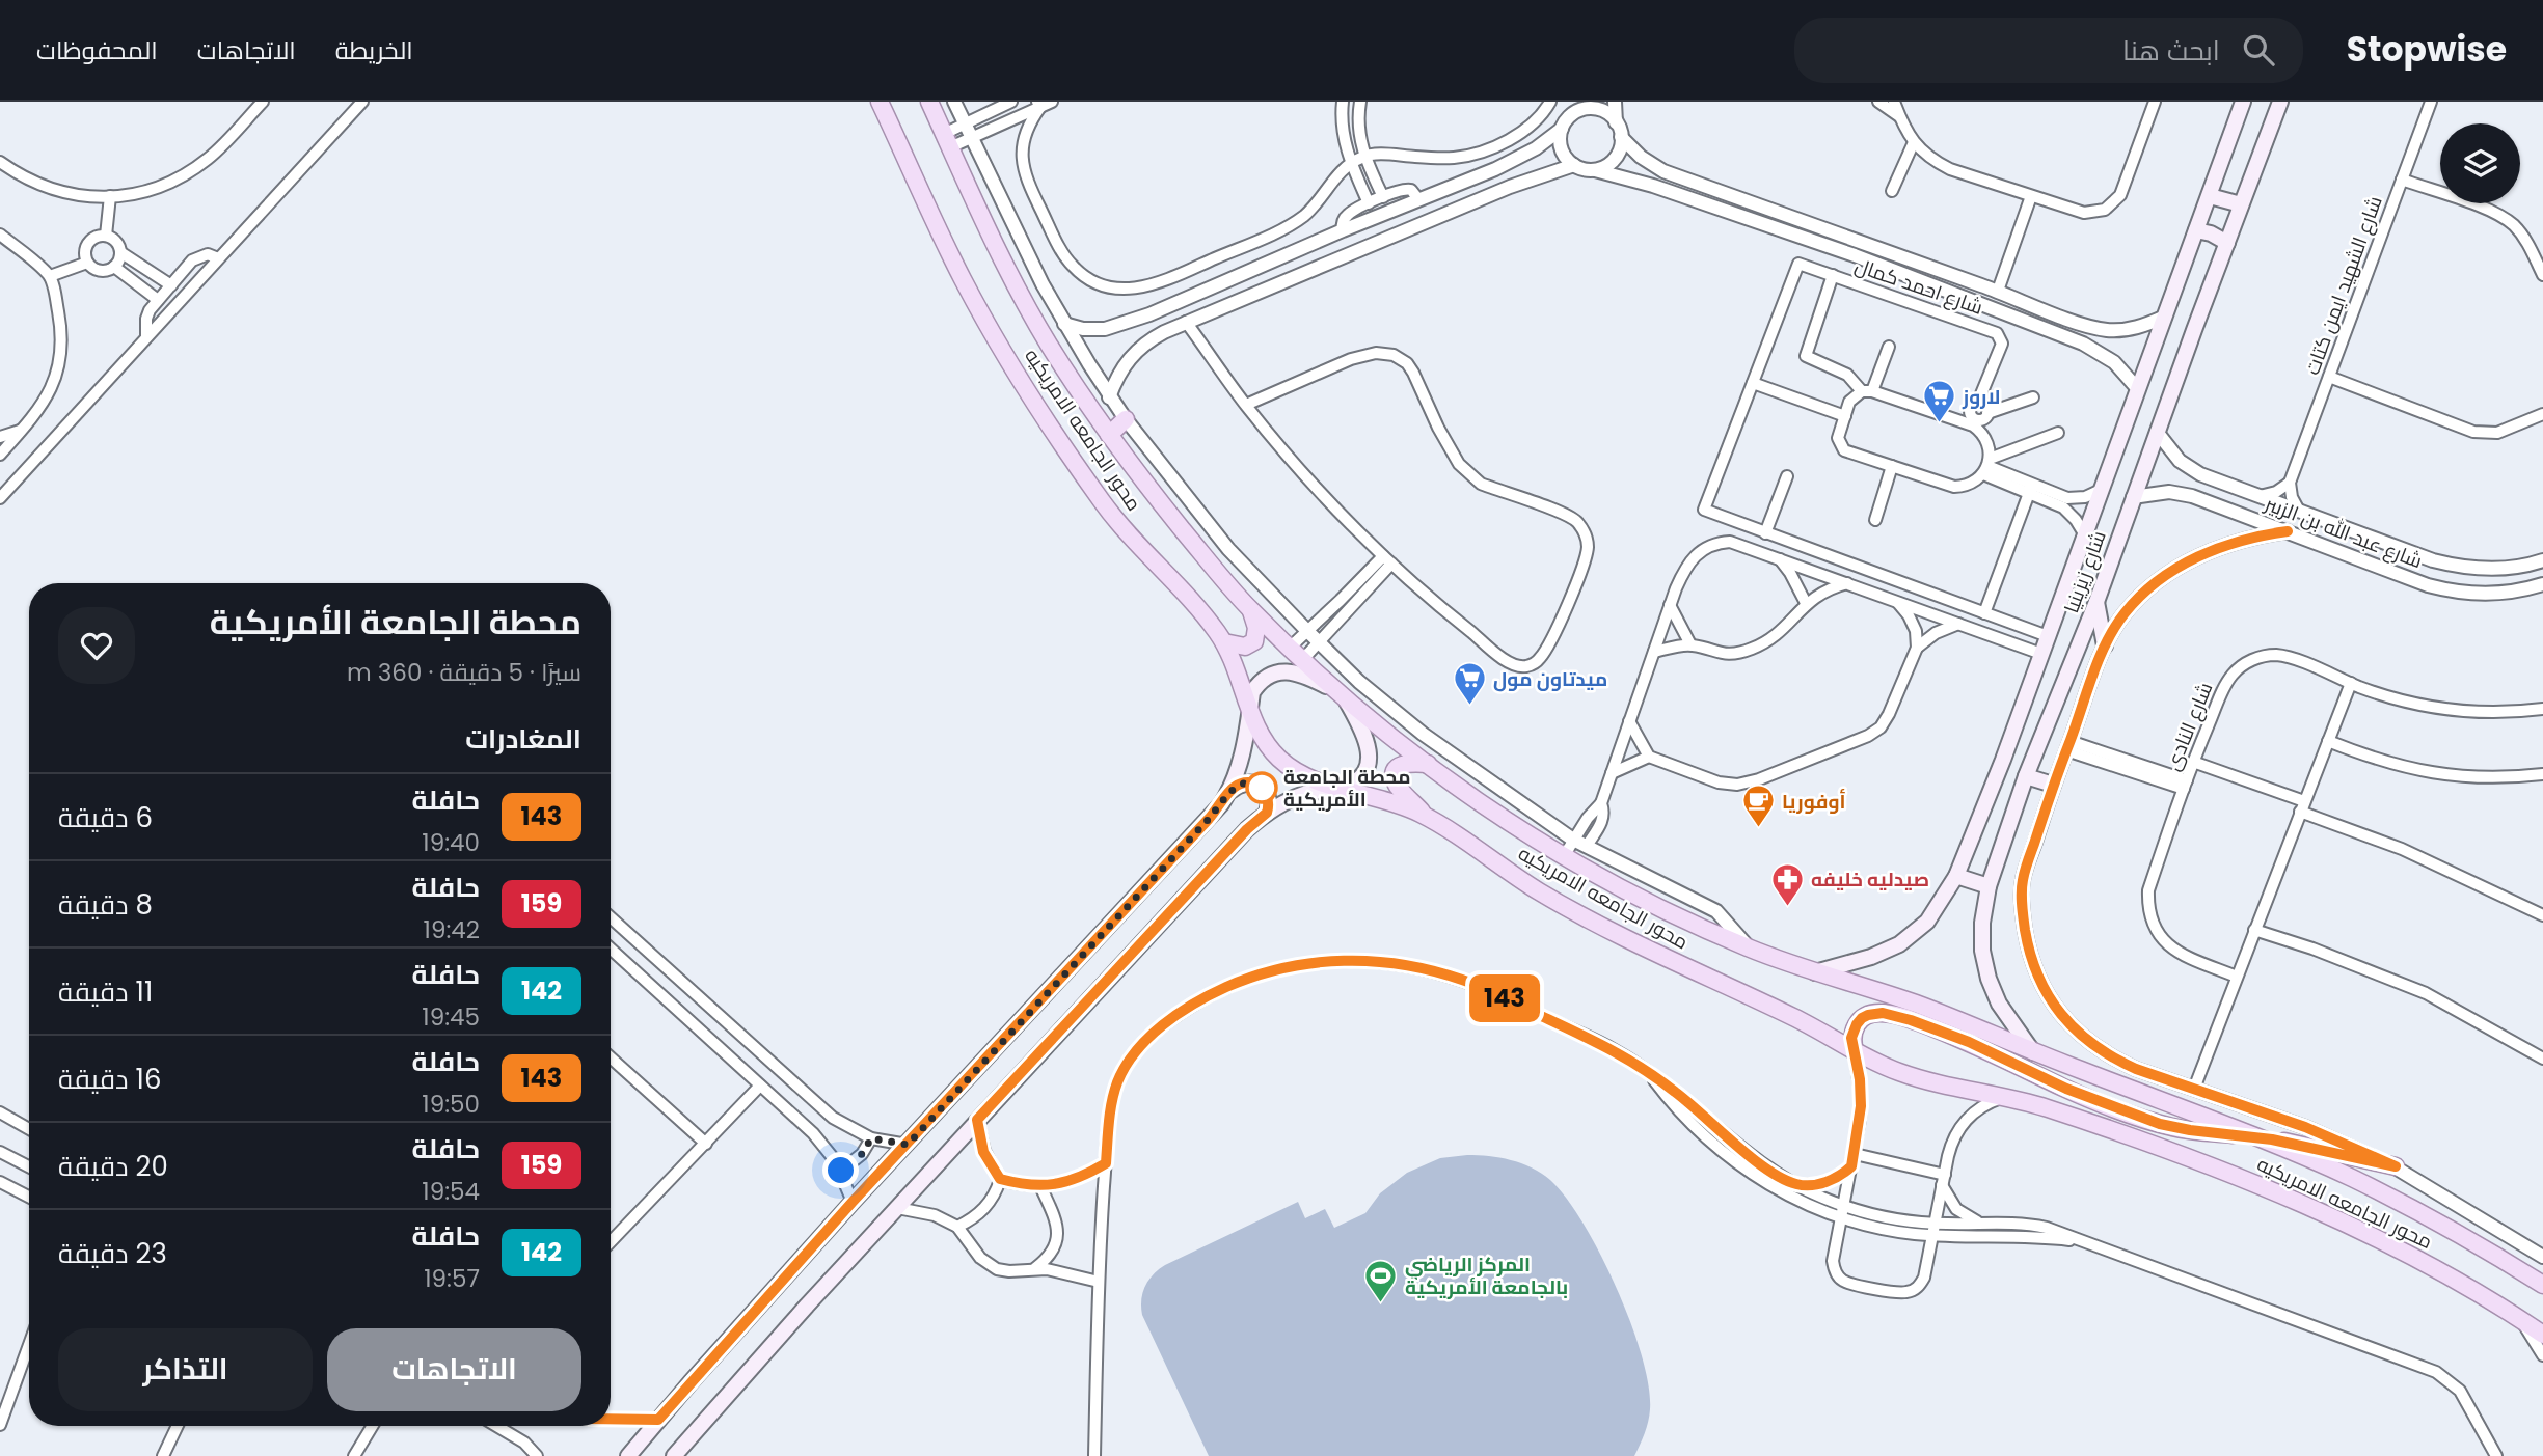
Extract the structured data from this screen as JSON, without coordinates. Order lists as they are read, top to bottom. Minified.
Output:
{"streets":{"main road":["محور الجامعه الامريكيه","شارع زيزينيا"],"street":["شارع الشهيد ايمن كتات","شارع احمد كمال","شارع عبد الله بن الزبير","شارع النادى"]},"crossings":[["محور الجامعه الامريكيه","شارع زيزينيا"],["شارع عبد الله بن الزبير","شارع زيزينيا"]],"places":{"supermarket":["لاروز","ميدتاون مول"],"other":["محطة الجامعة الأمريكية"],"cafe":["أوفوريا"],"pharmacy":["صيدليه خليفه"],"sports":["المركز الرياضي بالجامعة الأمريكية"]},"lines":["bus line 143"],"page":{"header":"Stopwise","search":"ابحث هنا","nav":["الخريطة","الاتجاهات","المحفوظات"],"on_map":"143","heading":[["محطة الجامعة الأمريكية","سيرًا · 5 دقيقة · 360 m"],"المغادرات"],"list":[{"mark":"143","name":"حافلة","note":"19:40","value":"6 دقيقة"},{"mark":"159","name":"حافلة","note":"19:42","value":"8 دقيقة"},{"mark":"142","name":"حافلة","note":"19:45","value":"11 دقيقة"},{"mark":"143","name":"حافلة","note":"19:50","value":"16 دقيقة"},{"mark":"159","name":"حافلة","note":"19:54","value":"20 دقيقة"},{"mark":"142","name":"حافلة","note":"19:57","value":"23 دقيقة"}],"buttons":["الاتجاهات","التذاكر"]}}
